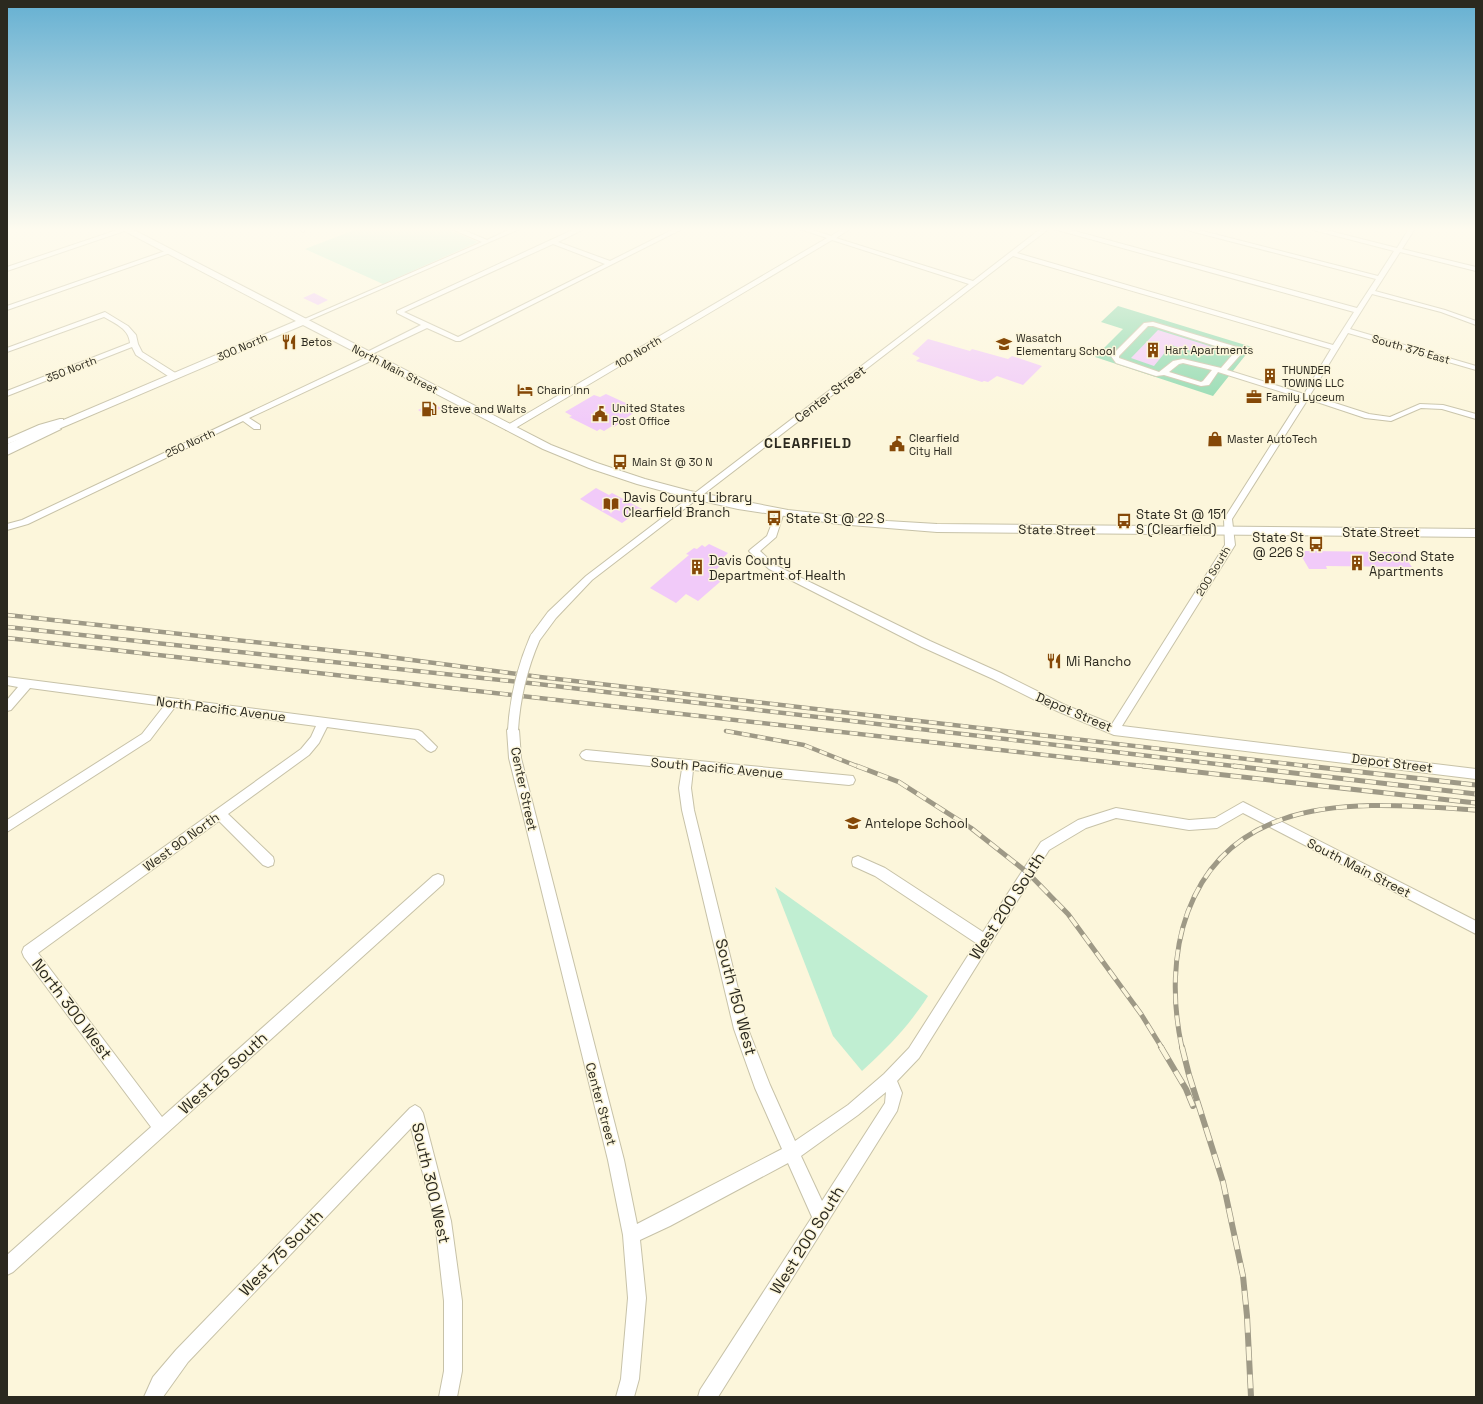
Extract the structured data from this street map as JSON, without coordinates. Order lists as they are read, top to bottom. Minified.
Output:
{"streets":{"main road":["300 North","North Main Street","State Street"],"street":["South 375 East","100 North","350 North","Center Street","250 North","200 South","North Pacific Avenue","Depot Street","South Pacific Avenue","West 90 North","South Main Street","West 200 South","South 150 West","North 300 West","West 25 South","South 300 West","West 75 South"]},"crossings":[["300 North","North Main Street"],["South 375 East","200 South"],["100 North","North Main Street"],["North Main Street","250 North"],["North Main Street","State Street"],["Center Street","State Street"],["Center Street","West 200 South"],["State Street","200 South"],["State Street","Depot Street"],["200 South","Depot Street"],["North Pacific Avenue","West 90 North"],["South Pacific Avenue","South 150 West"],["West 90 North","North 300 West"],["South Main Street","West 200 South"],["West 200 South","South 150 West"],["North 300 West","West 25 South"],["South 300 West","West 75 South"]],"districts":["CLEARFIELD"],"places":{"restaurant":["Betos","Mi Rancho"],"school or university":["Wasatch Elementary School","Antelope School"],"building":["Hart Apartments","THUNDER TOWING LLC","Second State Apartments","Davis County Department of Health"],"hotel":["Charin Inn"],"office":["Family Lyceum"],"fuel station":["Steve and Walts"],"public building":["United States Post Office","Clearfield City Hall"],"shop":["Master AutoTech"],"bus stop":["Main St @ 30 N","State St @ 22 S","State St @ 151 S (Clearfield)","State St @ 226 S"],"library":["Davis County Library Clearfield Branch"]}}
